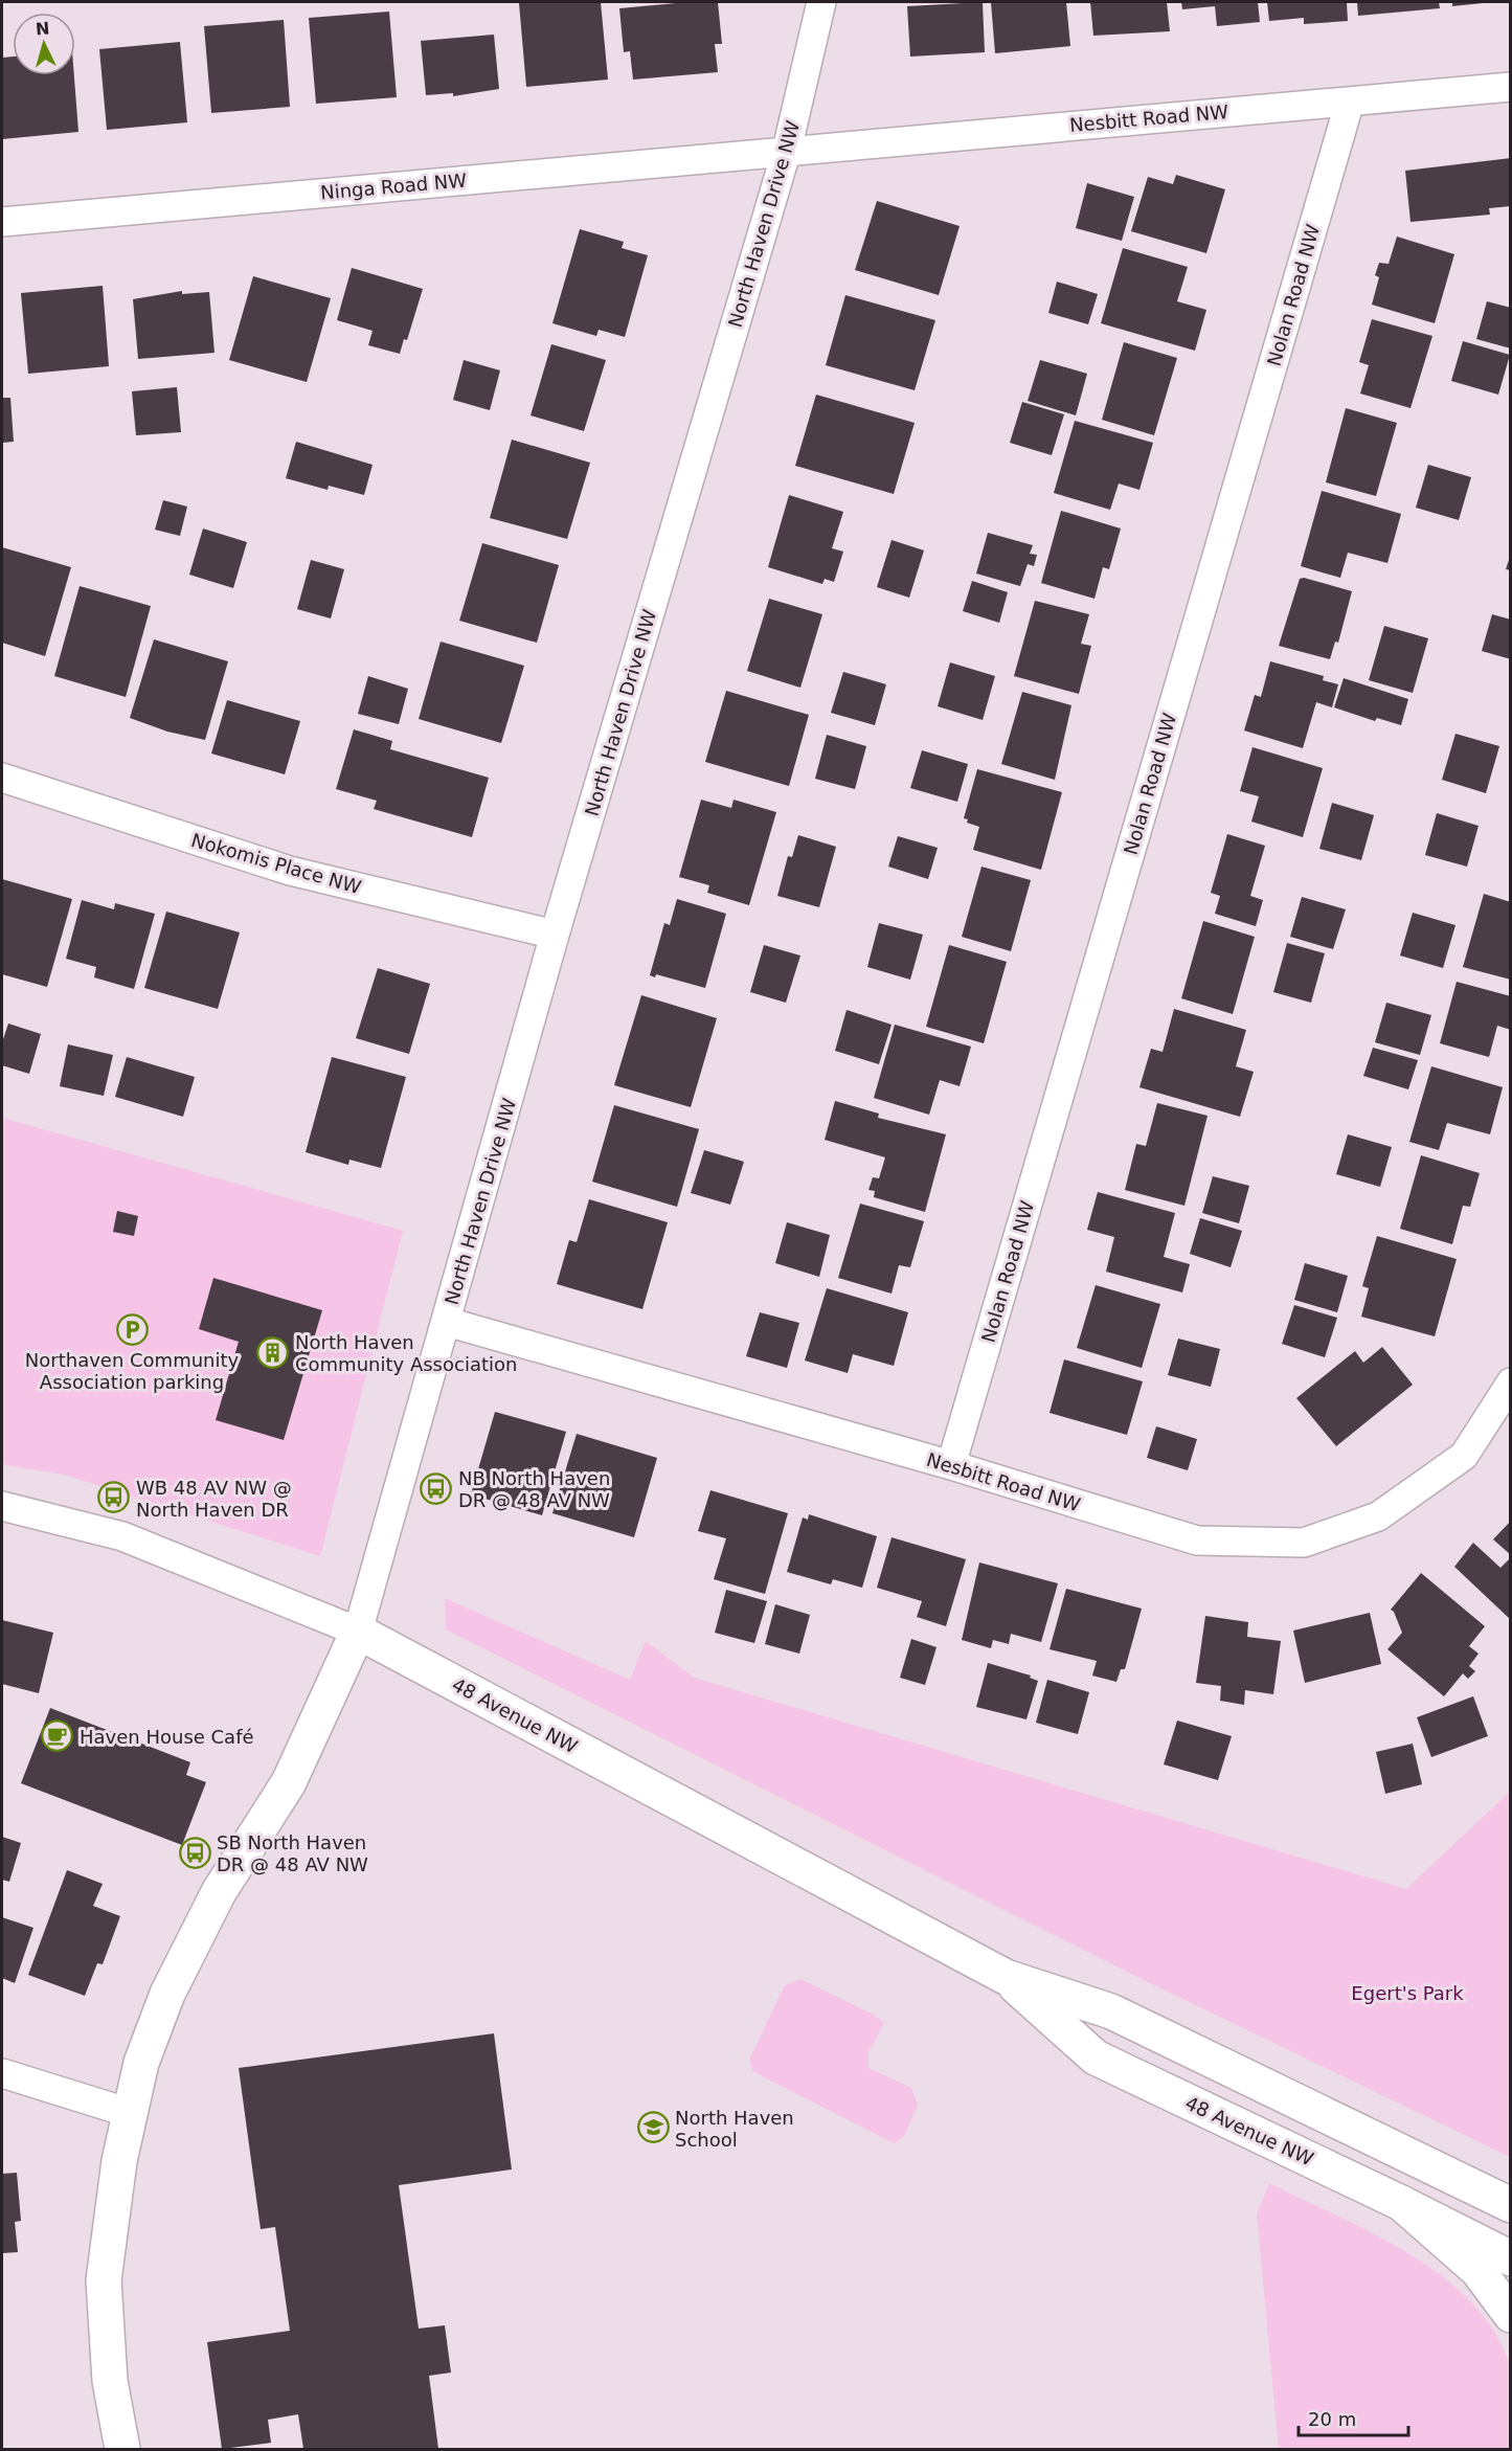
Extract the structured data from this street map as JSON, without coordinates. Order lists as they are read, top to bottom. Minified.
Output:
{"streets":{"street":["Nesbitt Road NW","Ninga Road NW","North Haven Drive NW","Nolan Road NW","Nokomis Place NW","48 Avenue NW"]},"crossings":[["Nesbitt Road NW","Ninga Road NW"],["Nesbitt Road NW","North Haven Drive NW"],["Nesbitt Road NW","Nolan Road NW"],["Ninga Road NW","North Haven Drive NW"],["North Haven Drive NW","Nokomis Place NW"],["North Haven Drive NW","48 Avenue NW"]],"parks":["Egert's Park"],"places":{"parking":["Northaven Community Association parking"],"building":["North Haven Community Association"],"bus stop":["NB North Haven DR @ 48 AV NW","WB 48 AV NW @ North Haven DR","SB North Haven DR @ 48 AV NW"],"cafe":["Haven House Café"],"school or university":["North Haven School"]},"scale_bar":"20 m","north":"top"}
